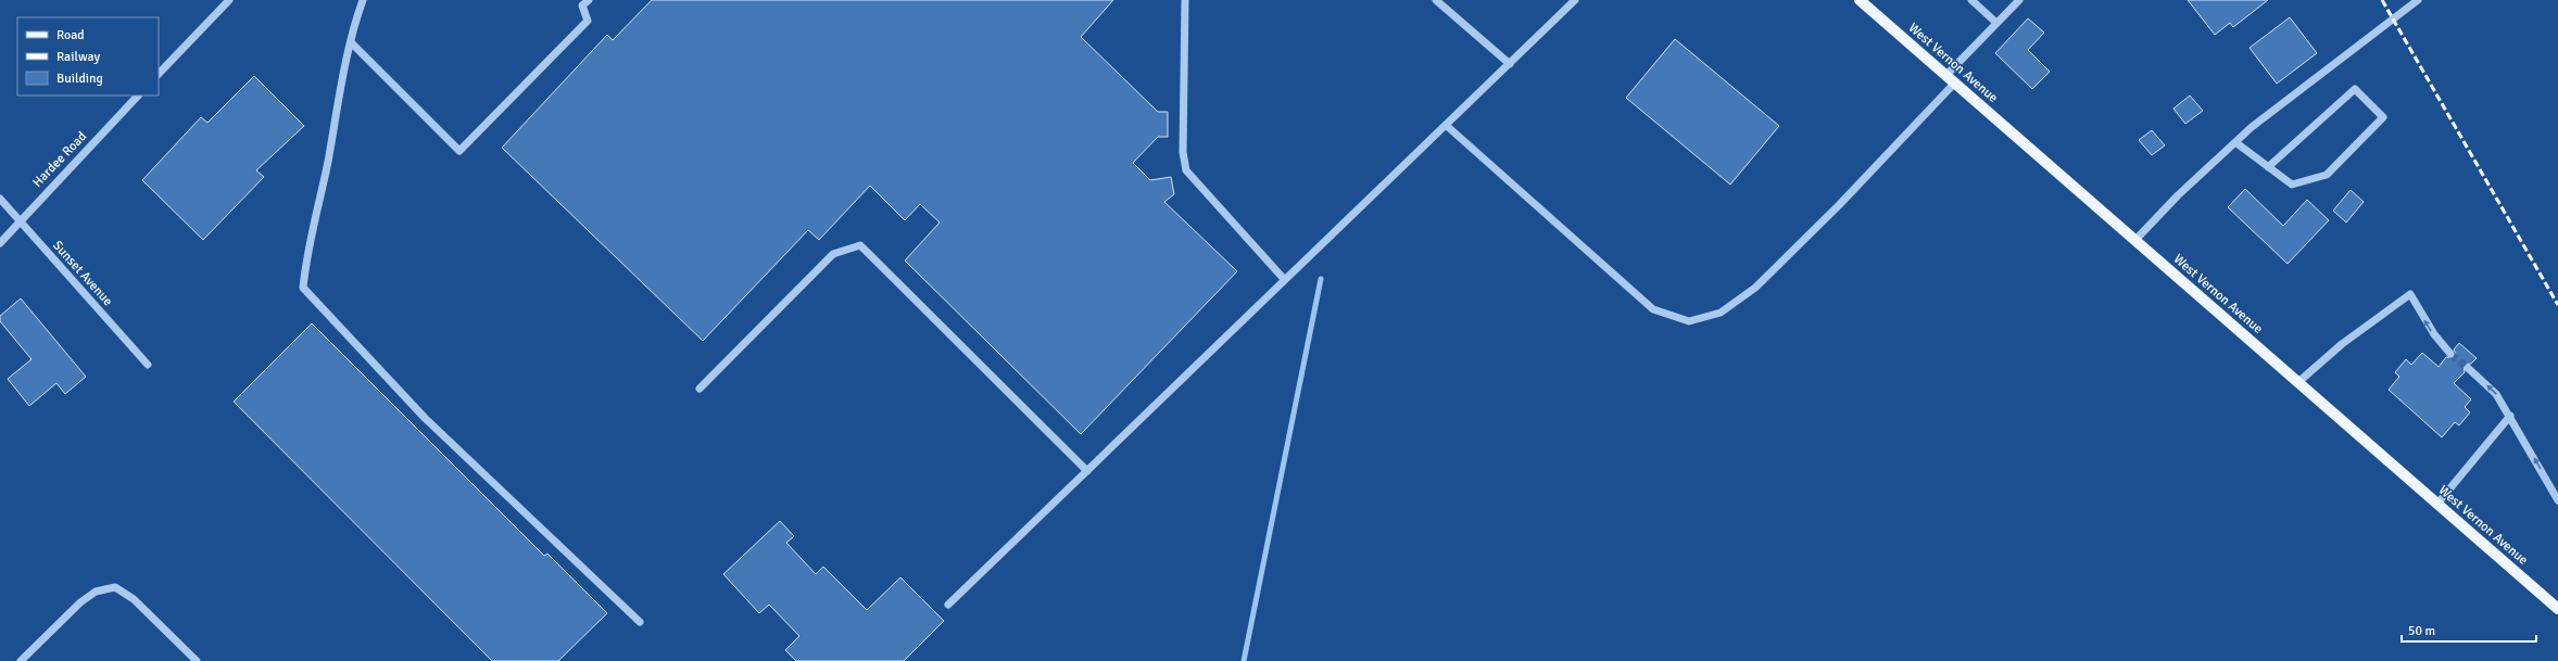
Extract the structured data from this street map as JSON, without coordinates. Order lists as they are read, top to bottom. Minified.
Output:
{"streets":{"main road":["West Vernon Avenue"],"street":["Hardee Road","Sunset Avenue"]},"crossings":[["Hardee Road","Sunset Avenue"]],"legend":["Road","Railway","Building"],"scale_bar":"50 m"}
